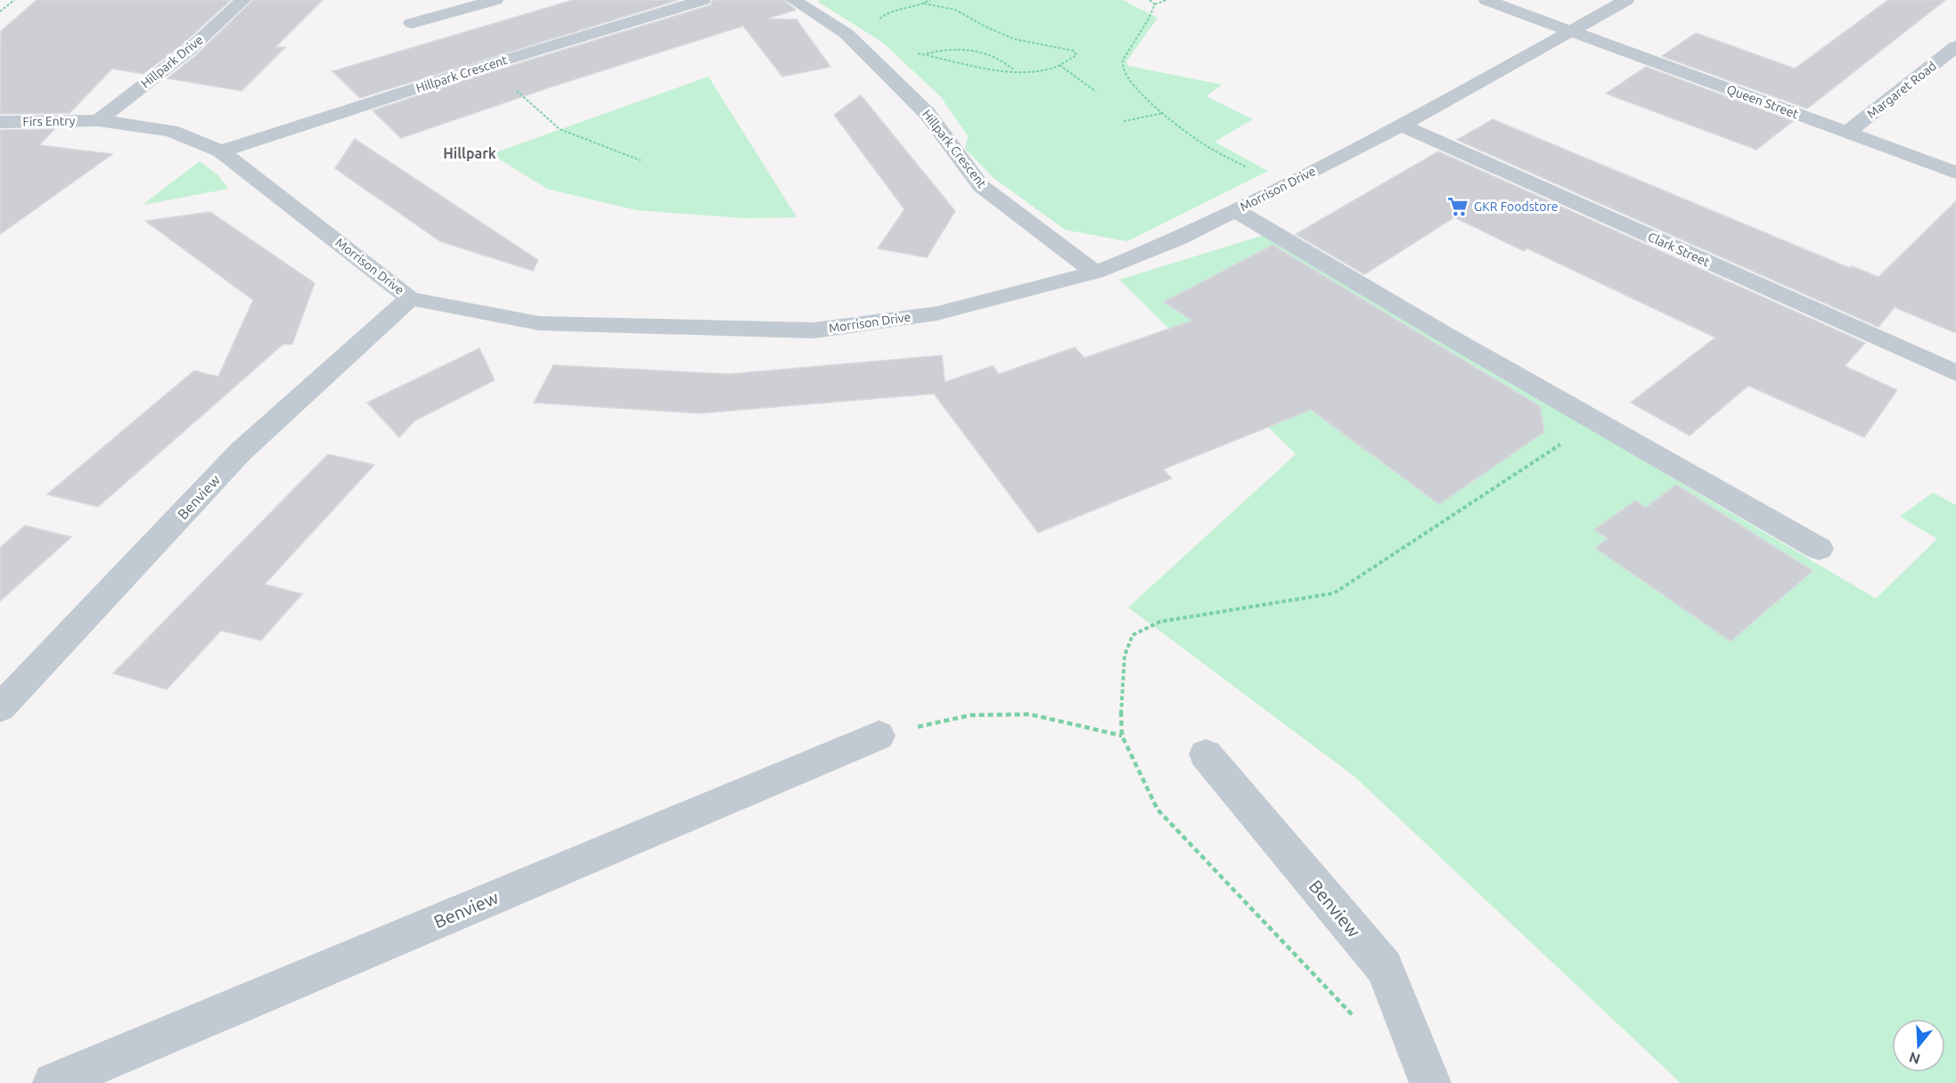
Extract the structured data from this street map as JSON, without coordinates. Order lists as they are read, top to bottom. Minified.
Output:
{"streets":{"street":["Hillpark Drive","Hillpark Crescent","Margaret Road","Queen Street","Firs Entry","Morrison Drive","Clark Street","Benview"]},"crossings":[["Hillpark Drive","Firs Entry"],["Hillpark Drive","Morrison Drive"],["Hillpark Crescent","Morrison Drive"],["Margaret Road","Queen Street"],["Queen Street","Morrison Drive"],["Firs Entry","Morrison Drive"],["Morrison Drive","Clark Street"],["Morrison Drive","Benview"]],"districts":["Hillpark"],"places":{"supermarket":["GKR Foodstore"]},"north":"bottom"}
